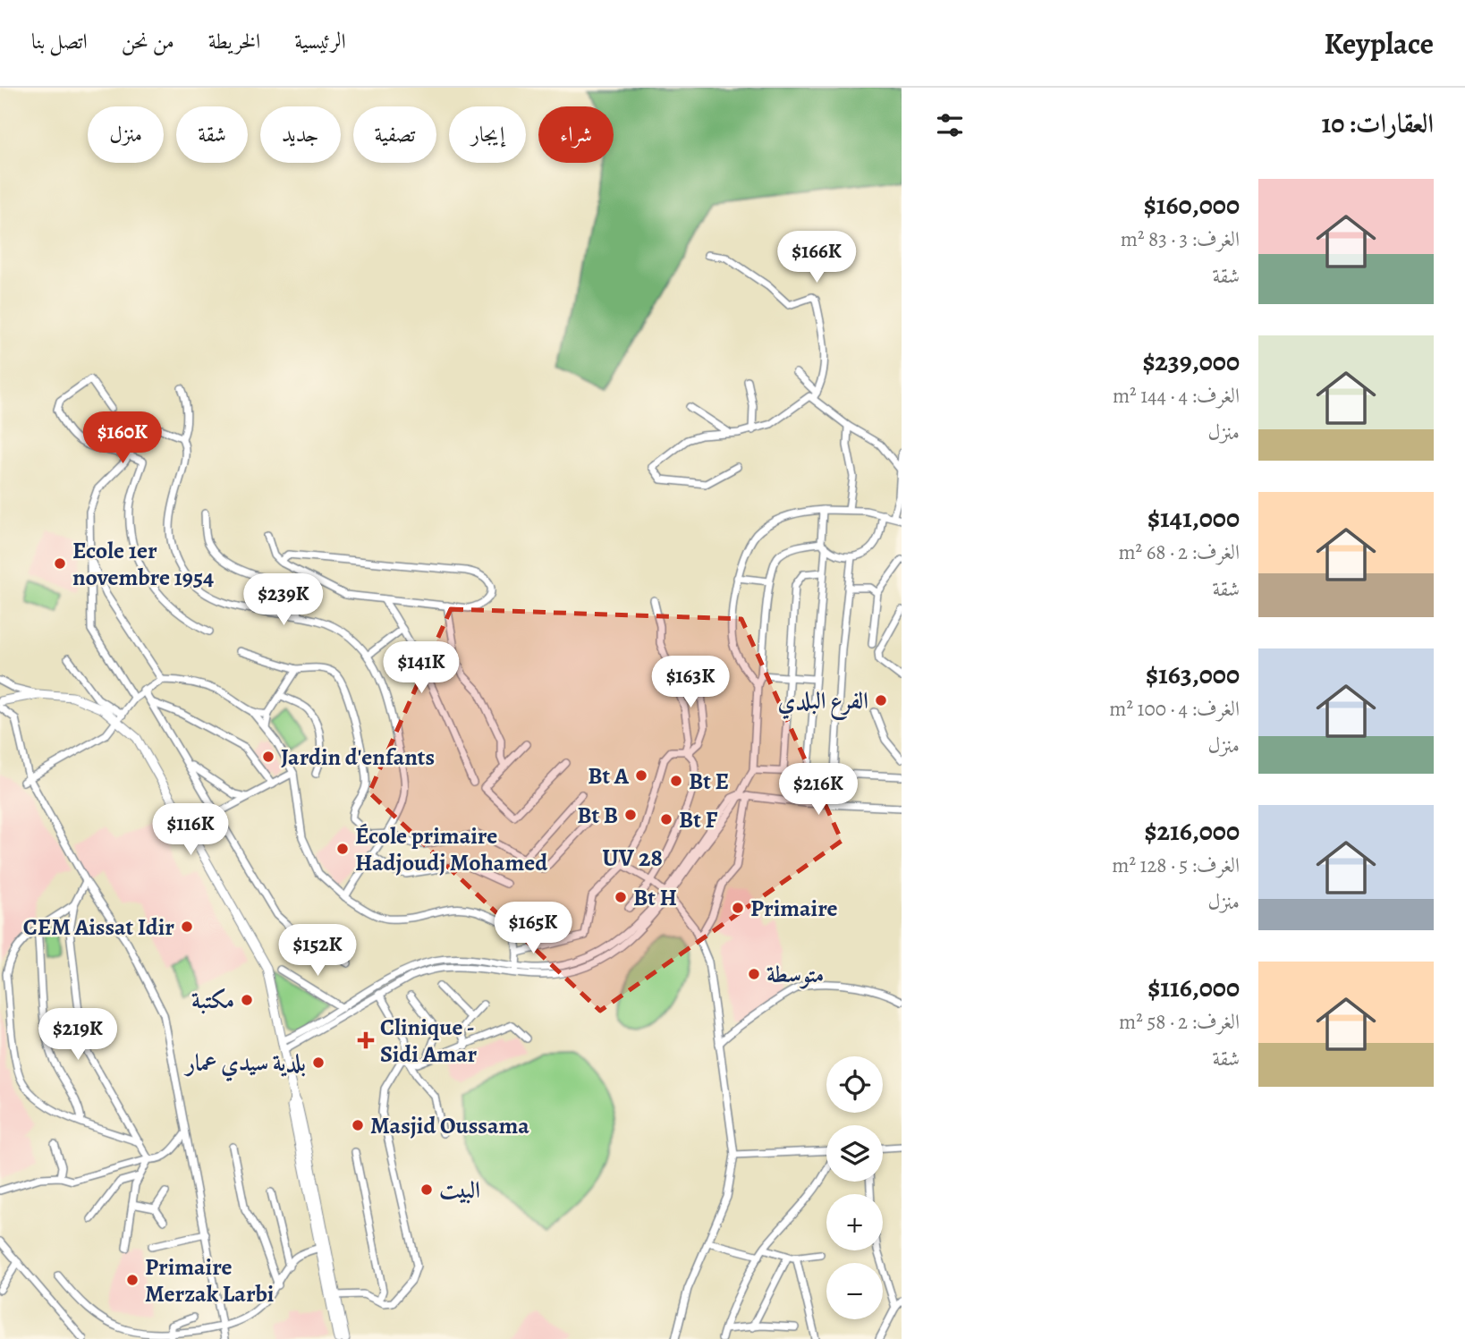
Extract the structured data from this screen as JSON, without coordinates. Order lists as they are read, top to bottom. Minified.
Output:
{"districts":["UV 28"],"places":{"other":["Ecole 1er novembre 1954","الفرع البلدي","Jardin d'enfants","Bt A","Bt E","Bt B","Bt F","École primaire Hadjoudj Mohamed","Bt H","Primaire","CEM Aissat Idir","متوسطة","مكتبة","بلدية سيدي عمار","Masjid Oussama","البيت","Primaire Merzak Larbi"],"health":["Clinique - Sidi Amar"]},"page":{"header":"Keyplace","nav":["الرئيسية","الخريطة","من نحن","اتصل بنا"],"heading":"العقارات: 10","chip":["شراء","إيجار","تصفية","جديد","شقة","منزل"],"list":[{"name":"$160,000","note":"الغرف: 3 · 83 m² · شقة"},{"name":"$239,000","note":"الغرف: 4 · 144 m² · منزل"},{"name":"$141,000","note":"الغرف: 2 · 68 m² · شقة"},{"name":"$163,000","note":"الغرف: 4 · 100 m² · منزل"},{"name":"$216,000","note":"الغرف: 5 · 128 m² · منزل"},{"name":"$116,000","note":"الغرف: 2 · 58 m² · شقة"}],"price":["$166K","$160K","$239K","$141K","$163K","$216K","$116K","$165K","$152K","$219K"],"map_buttons":["+","−"]}}
